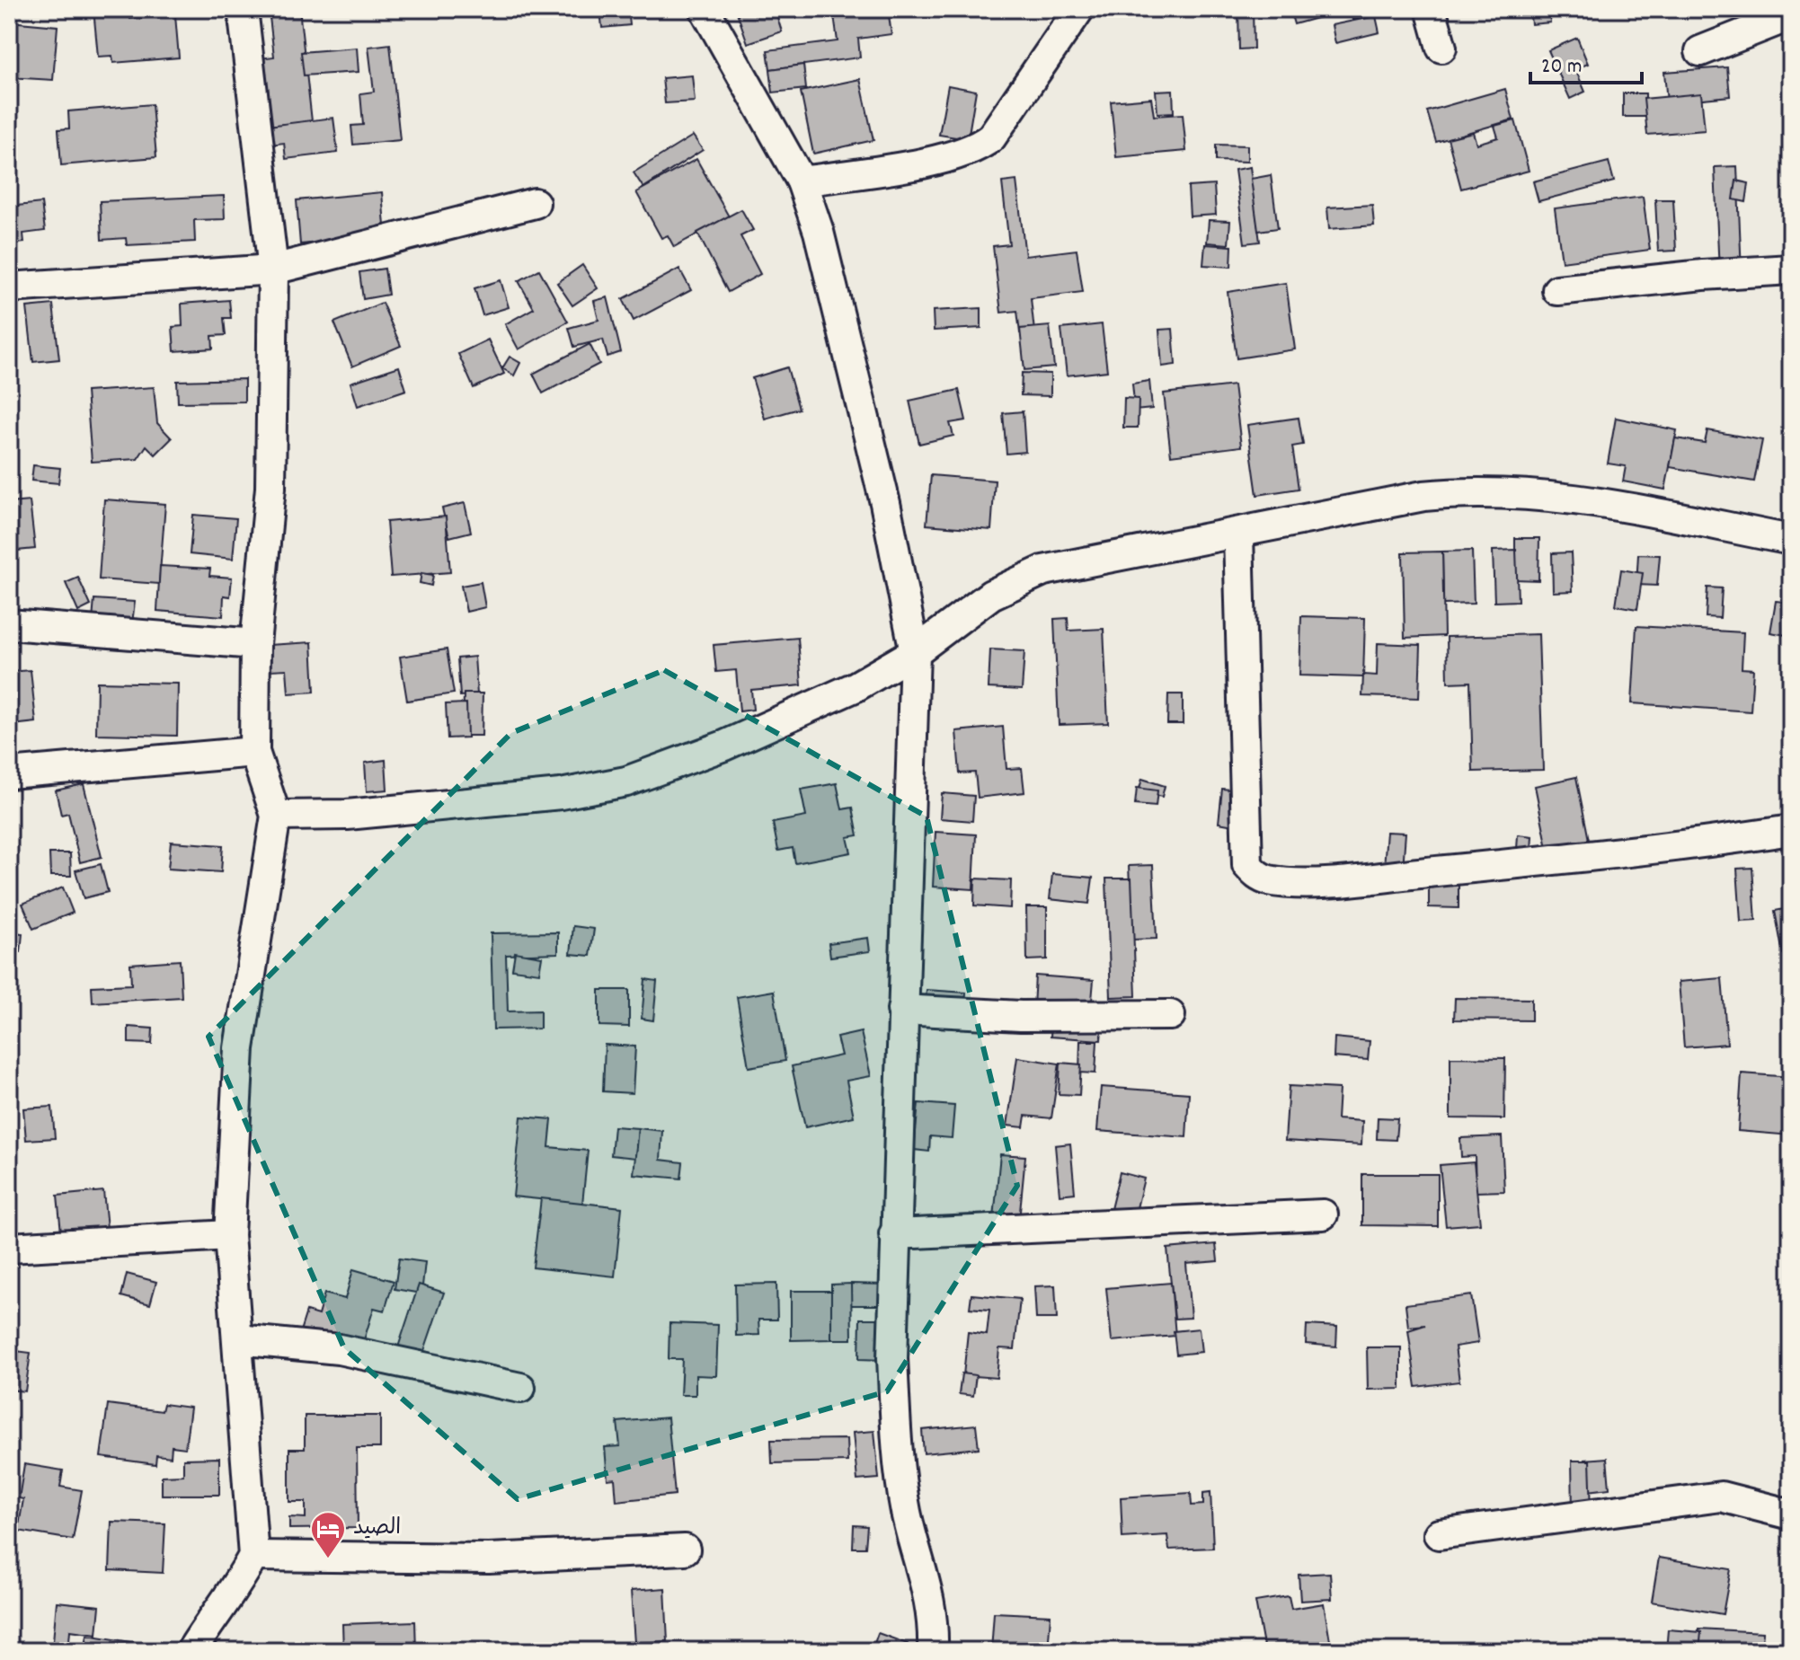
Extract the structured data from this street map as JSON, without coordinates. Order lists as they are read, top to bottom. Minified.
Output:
{"places":{"hotel":["الصيد"]},"scale_bar":"20 m"}
